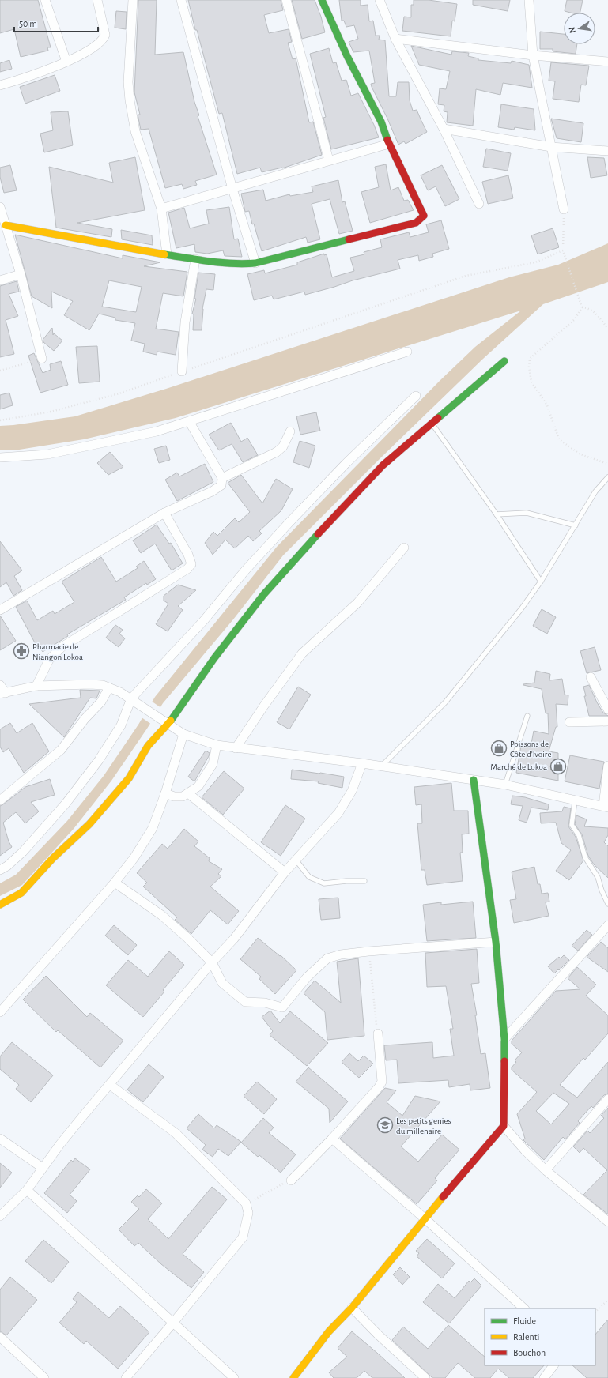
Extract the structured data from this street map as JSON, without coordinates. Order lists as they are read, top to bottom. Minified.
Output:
{"places":{"pharmacy":["Pharmacie de Niangon Lokoa"],"shop":["Poissons de Côte d’Ivoire","Marché de Lokoa"],"school or university":["Les petits genies du millenaire"]},"legend":["Fluide","Ralenti","Bouchon"],"scale_bar":"50 m","north":"left"}
